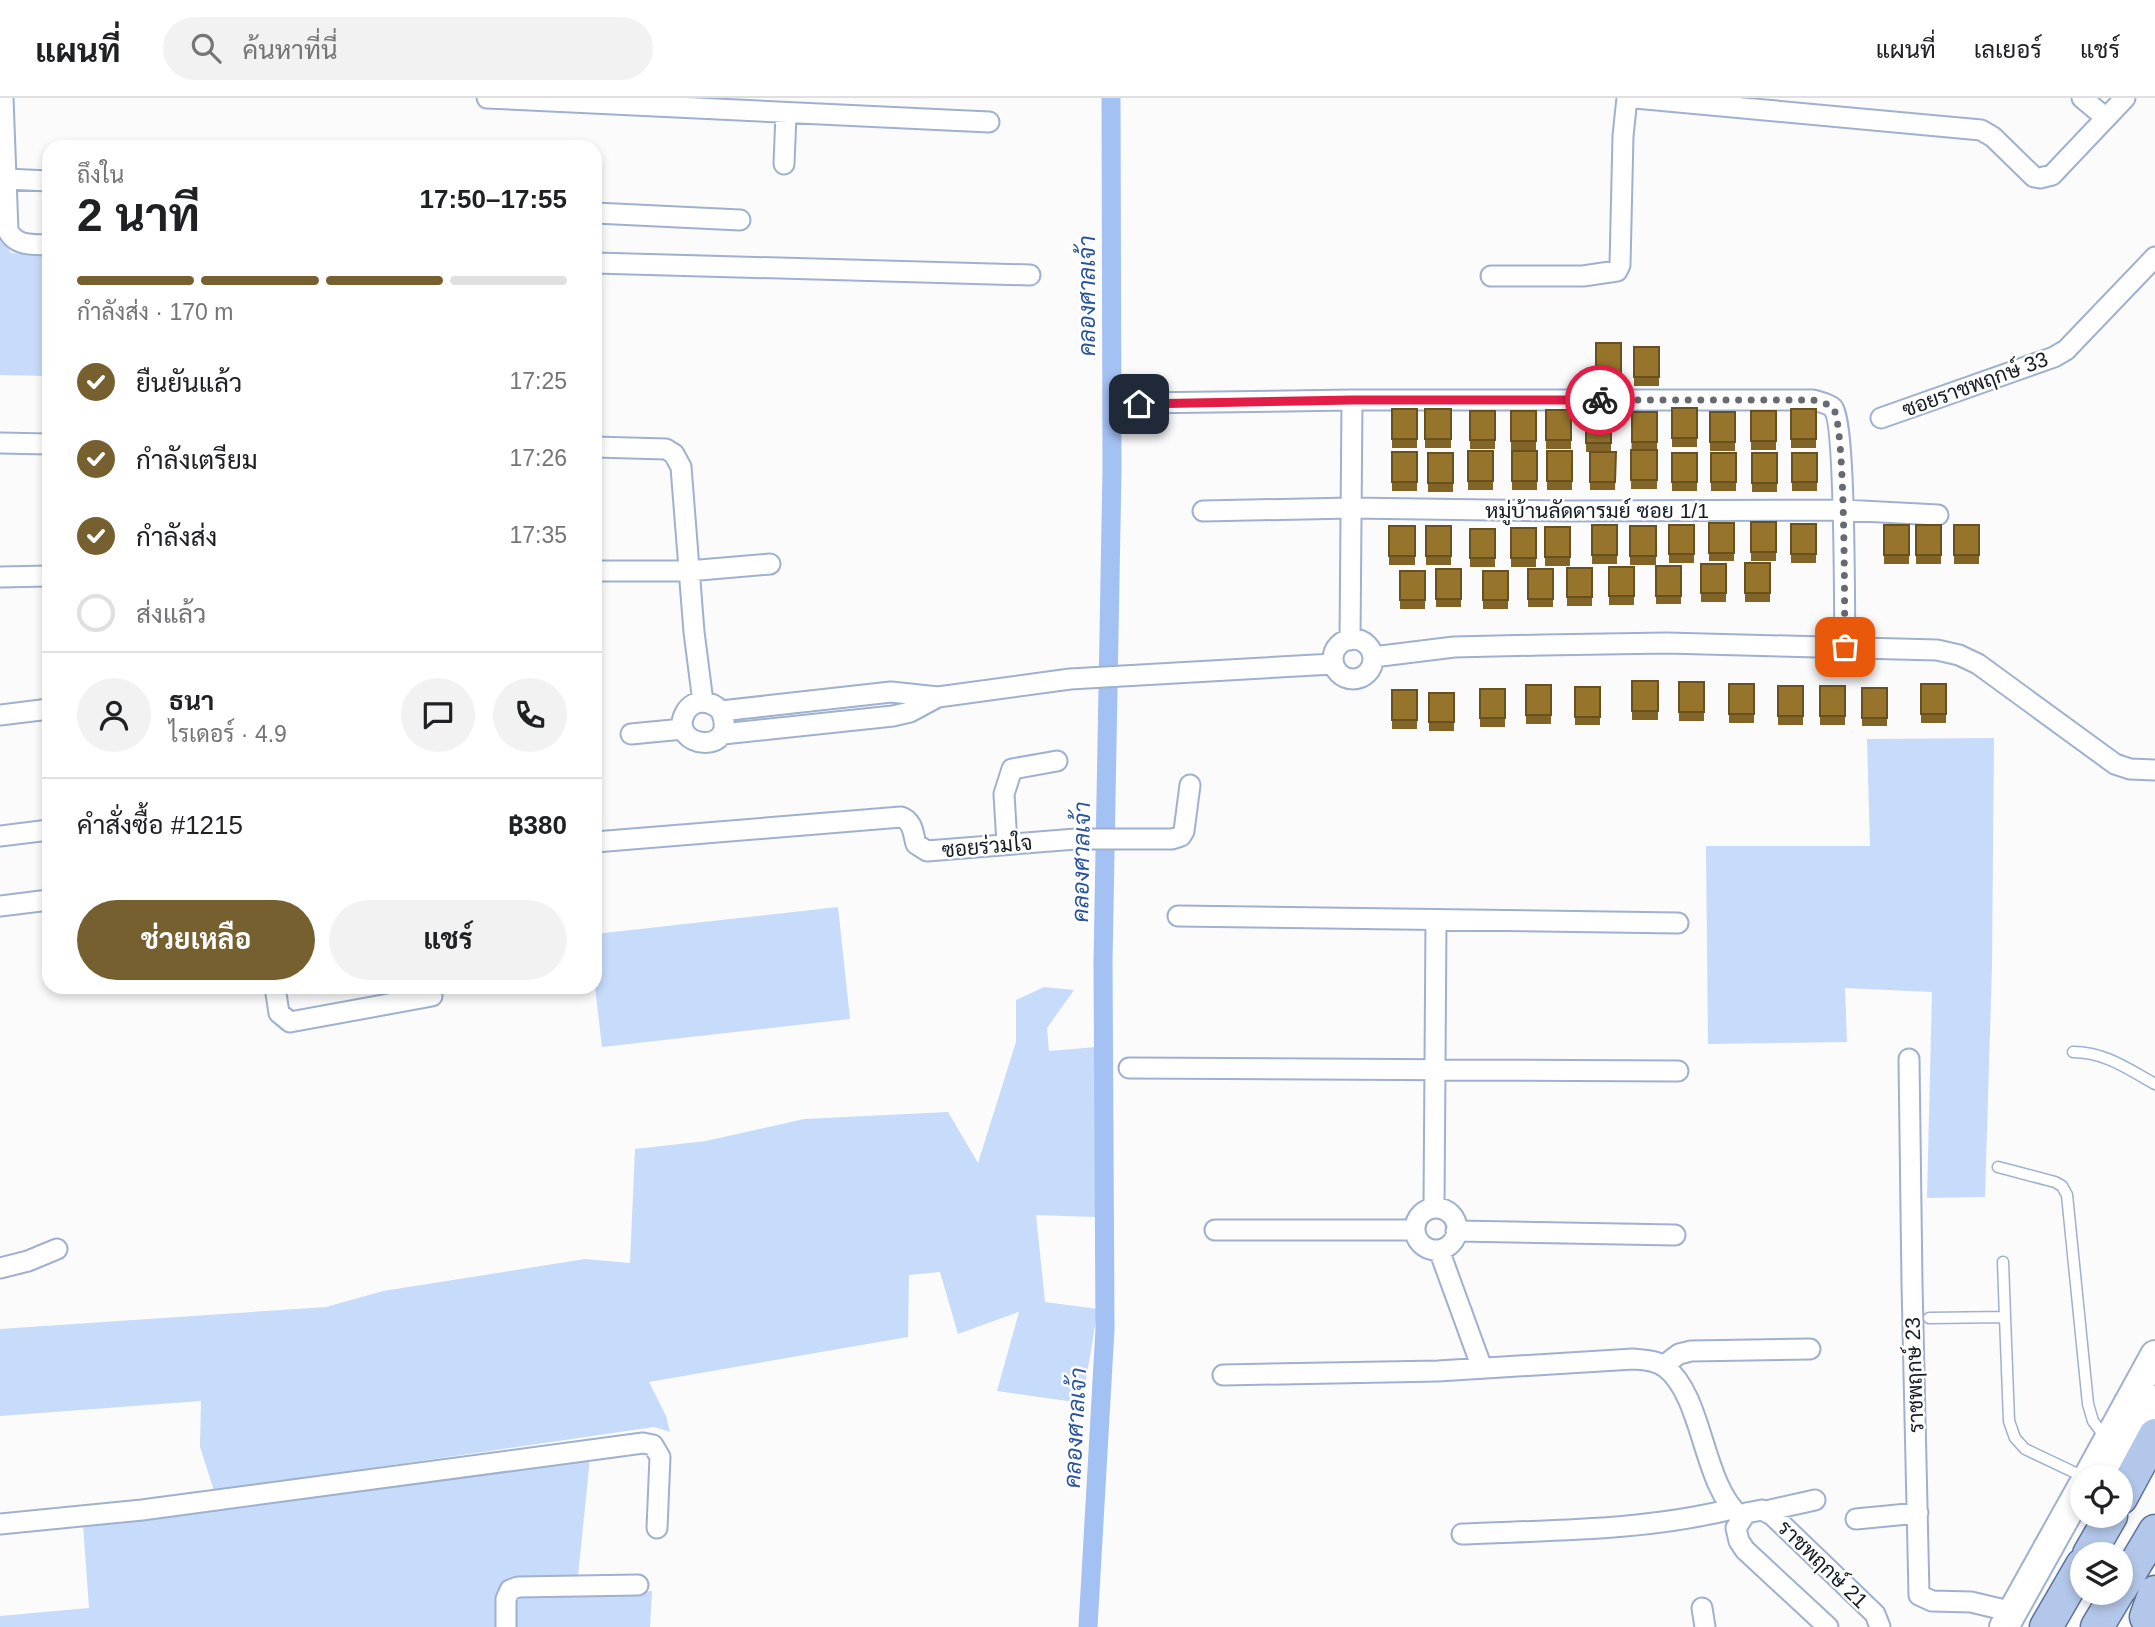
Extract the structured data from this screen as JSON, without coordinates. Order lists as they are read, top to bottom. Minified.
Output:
{"streets":{"street":["ซอยราชพฤกษ์ 33","หมู่บ้านลัดดารมย์ ซอย 1/1","ซอยร่วมใจ","ราชพฤกษ์ 23","ราชพฤกษ์ 21"]},"water":["คลองศาลเจ้า"],"page":{"header":"แผนที่","search":"ค้นหาที่นี่","nav":["แผนที่","เลเยอร์","แชร์"],"heading":["2 นาที","ถึงใน","17:50–17:55"],"panel":["ธนา","ไรเดอร์ · 4.9","คำสั่งซื้อ #1215","฿380"],"bar":"กำลังส่ง · 170 m","list":[["ยืนยันแล้ว","17:25"],["กำลังเตรียม","17:26"],["กำลังส่ง","17:35"],"ส่งแล้ว"],"buttons":["ช่วยเหลือ","แชร์"]}}
